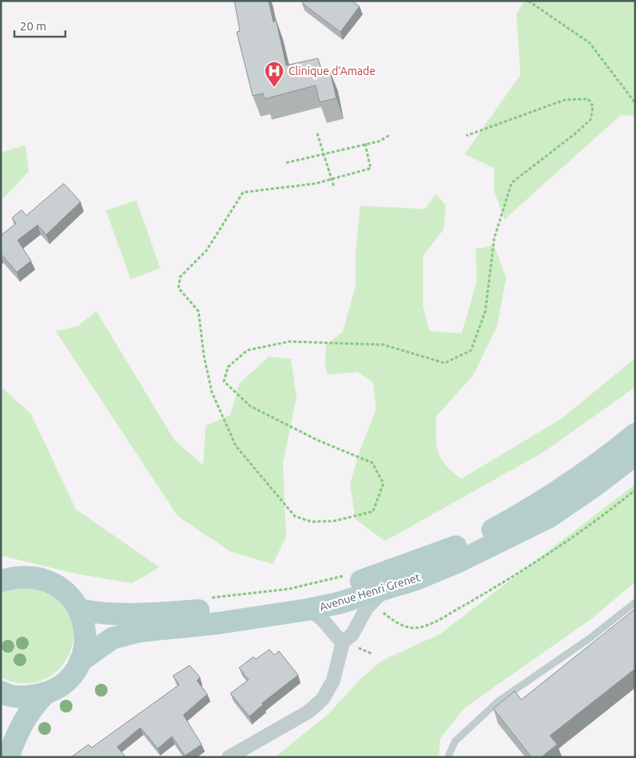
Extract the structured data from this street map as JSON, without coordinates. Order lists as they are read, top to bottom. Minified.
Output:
{"streets":{"main road":["Avenue Henri Grenet"]},"places":{"hospital":["Clinique d'Amade"]},"scale_bar":"20 m"}
